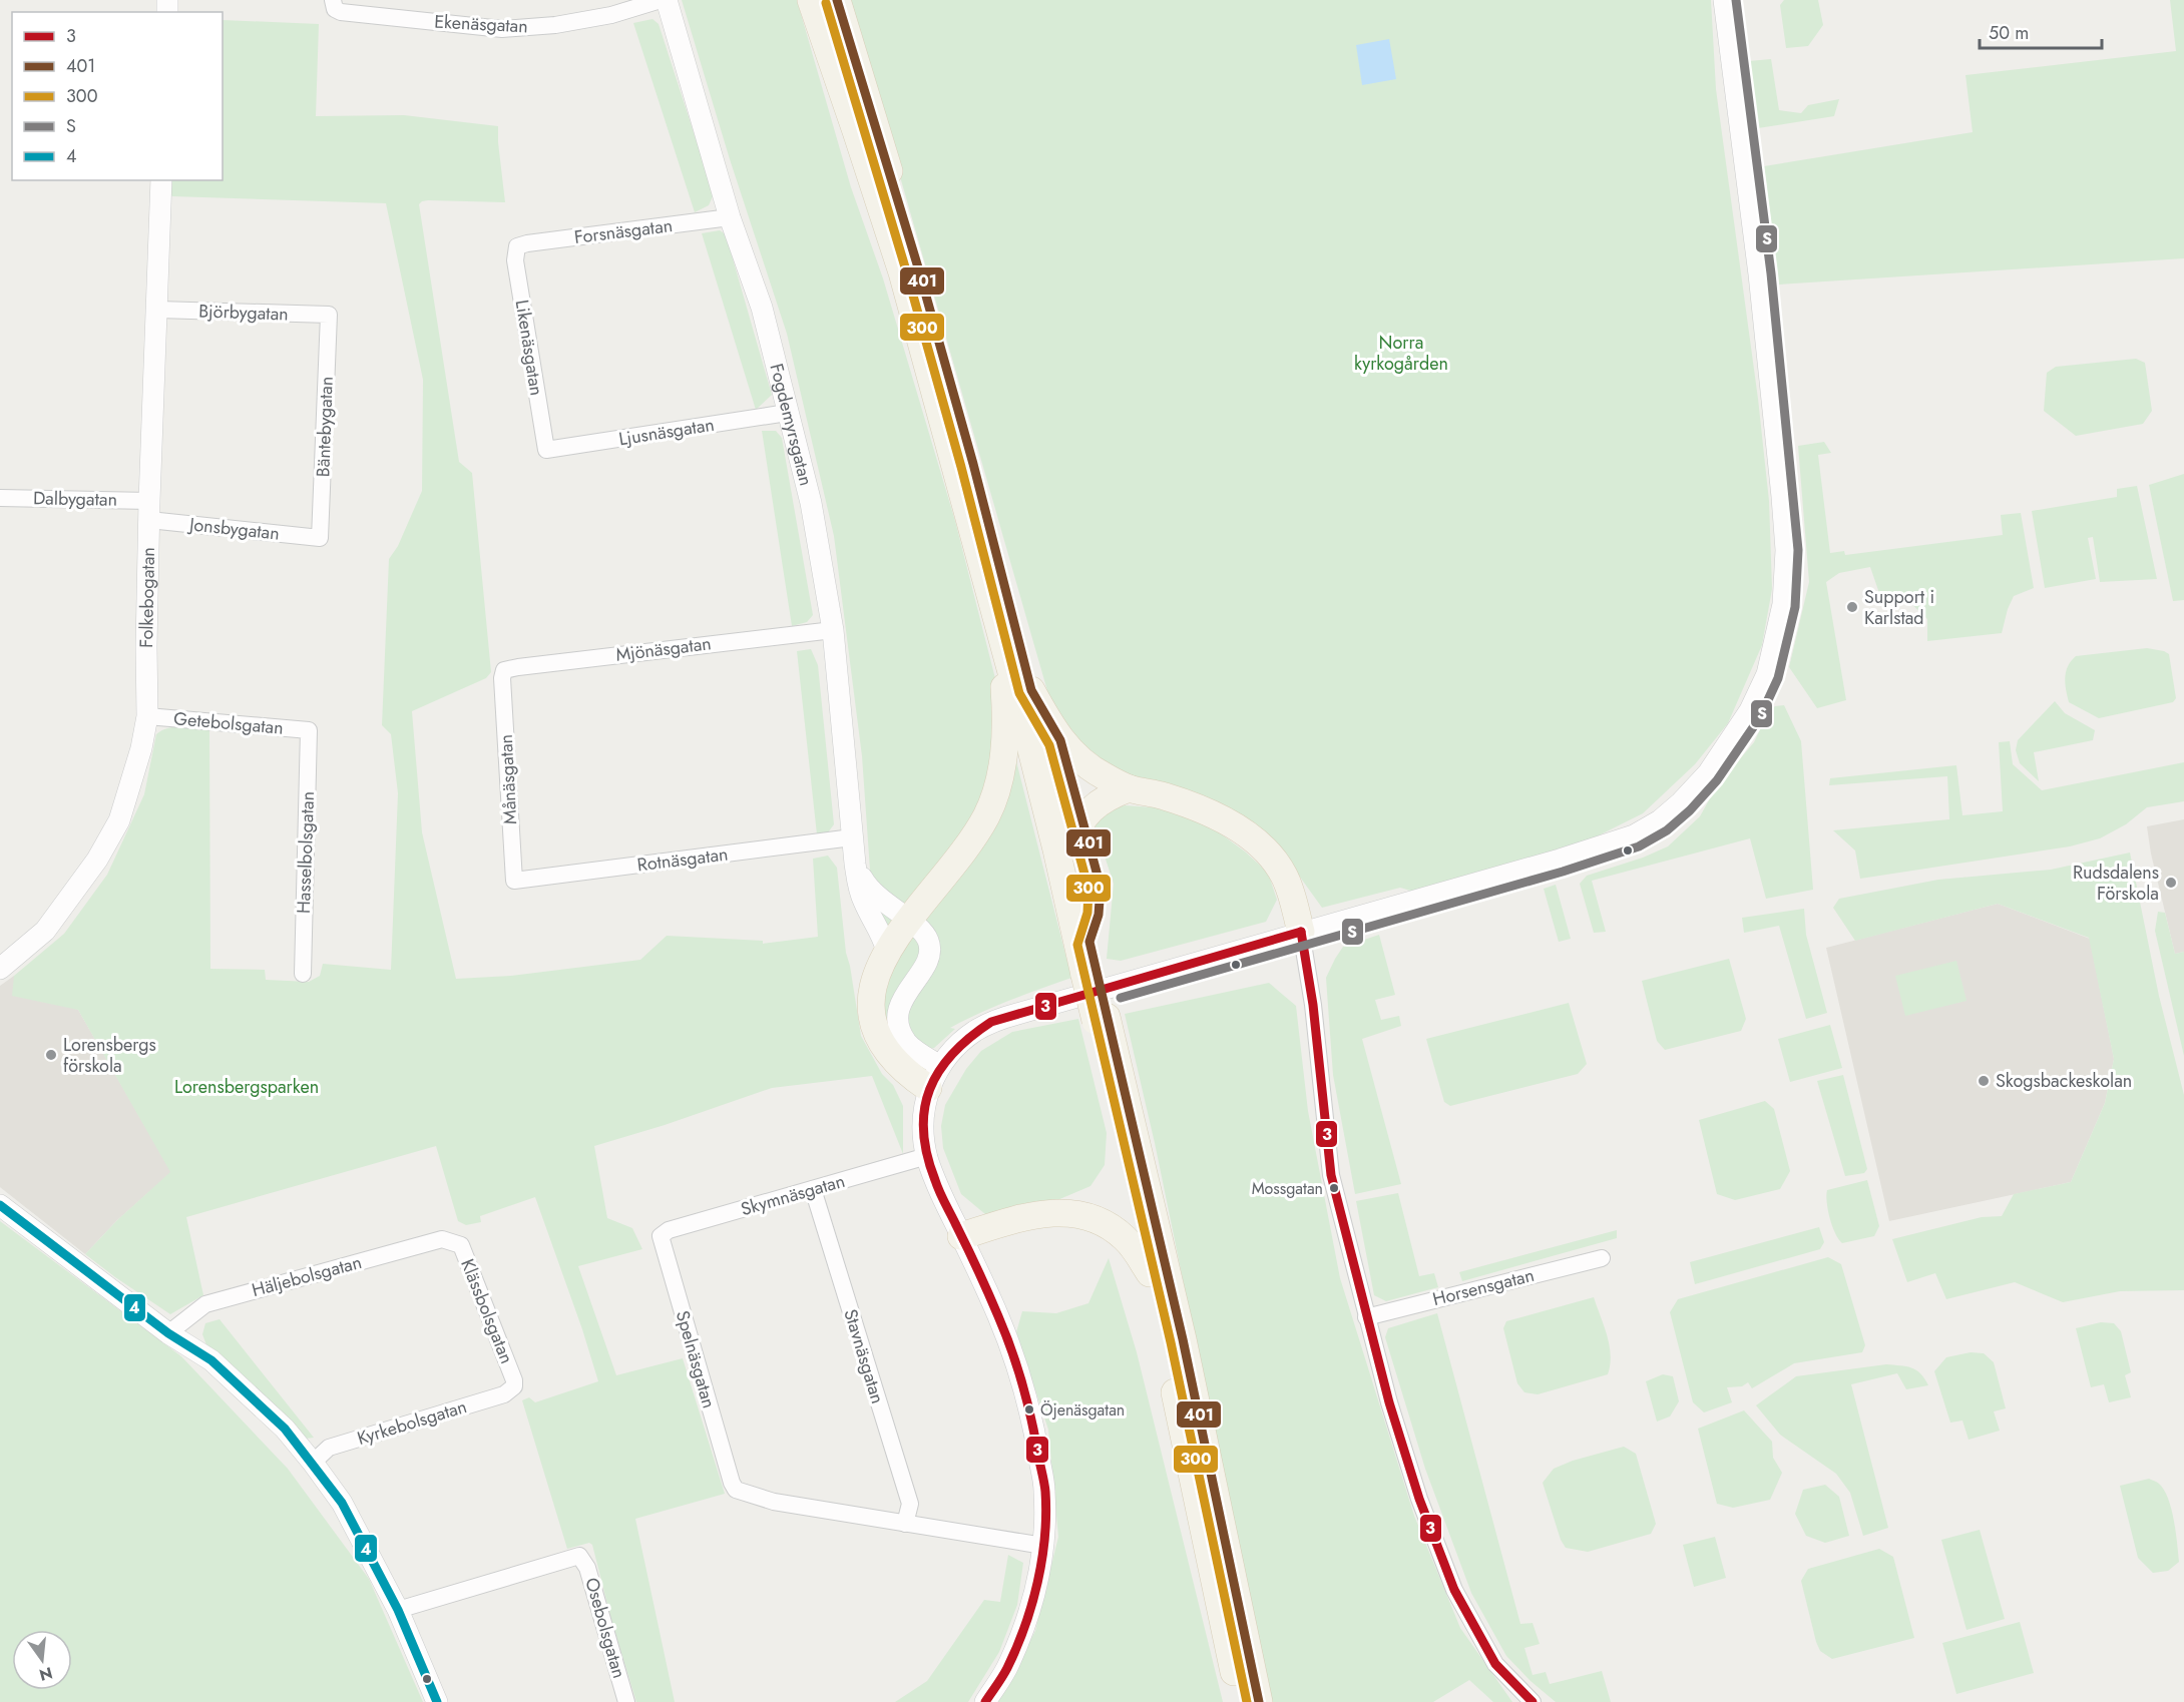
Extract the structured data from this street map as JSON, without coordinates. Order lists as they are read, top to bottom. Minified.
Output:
{"streets":{"street":["Ekenäsgatan","Forsnäsgatan","Björbygatan","Likenäsgatan","Fogdemyrsgatan","Bäntebygatan","Ljusnäsgatan","Dalbygatan","Jonsbygatan","Folkebogatan","Mjönäsgatan","Getebolsgatan","Månäsgatan","Hasselbolsgatan","Rotnäsgatan","Skymnäsgatan","Häljebolsgatan","Horsensgatan","Klässbolsgatan","Stavnäsgatan","Spelnäsgatan","Kyrkebolsgatan","Osebolsgatan"]},"crossings":[["Forsnäsgatan","Likenäsgatan"],["Forsnäsgatan","Fogdemyrsgatan"],["Björbygatan","Bäntebygatan"],["Björbygatan","Folkebogatan"],["Likenäsgatan","Ljusnäsgatan"],["Fogdemyrsgatan","Ljusnäsgatan"],["Fogdemyrsgatan","Mjönäsgatan"],["Fogdemyrsgatan","Rotnäsgatan"],["Bäntebygatan","Jonsbygatan"],["Dalbygatan","Jonsbygatan"],["Dalbygatan","Folkebogatan"],["Jonsbygatan","Folkebogatan"],["Folkebogatan","Getebolsgatan"],["Mjönäsgatan","Månäsgatan"],["Getebolsgatan","Hasselbolsgatan"],["Månäsgatan","Rotnäsgatan"],["Skymnäsgatan","Stavnäsgatan"],["Skymnäsgatan","Spelnäsgatan"],["Häljebolsgatan","Klässbolsgatan"],["Klässbolsgatan","Kyrkebolsgatan"],["Stavnäsgatan","Spelnäsgatan"]],"parks":["Norra kyrkogården","Lorensbergsparken"],"places":["Support i Karlstad","Rudsdalens Förskola","Lorensbergs förskola","Skogsbackeskolan","Mossgatan","Öjenäsgatan"],"lines":["transit line 401","transit line S","transit line 300","transit line 3","transit line 4"],"legend":["3","401","300","S","4"],"scale_bar":"50 m","north":"bottom"}
